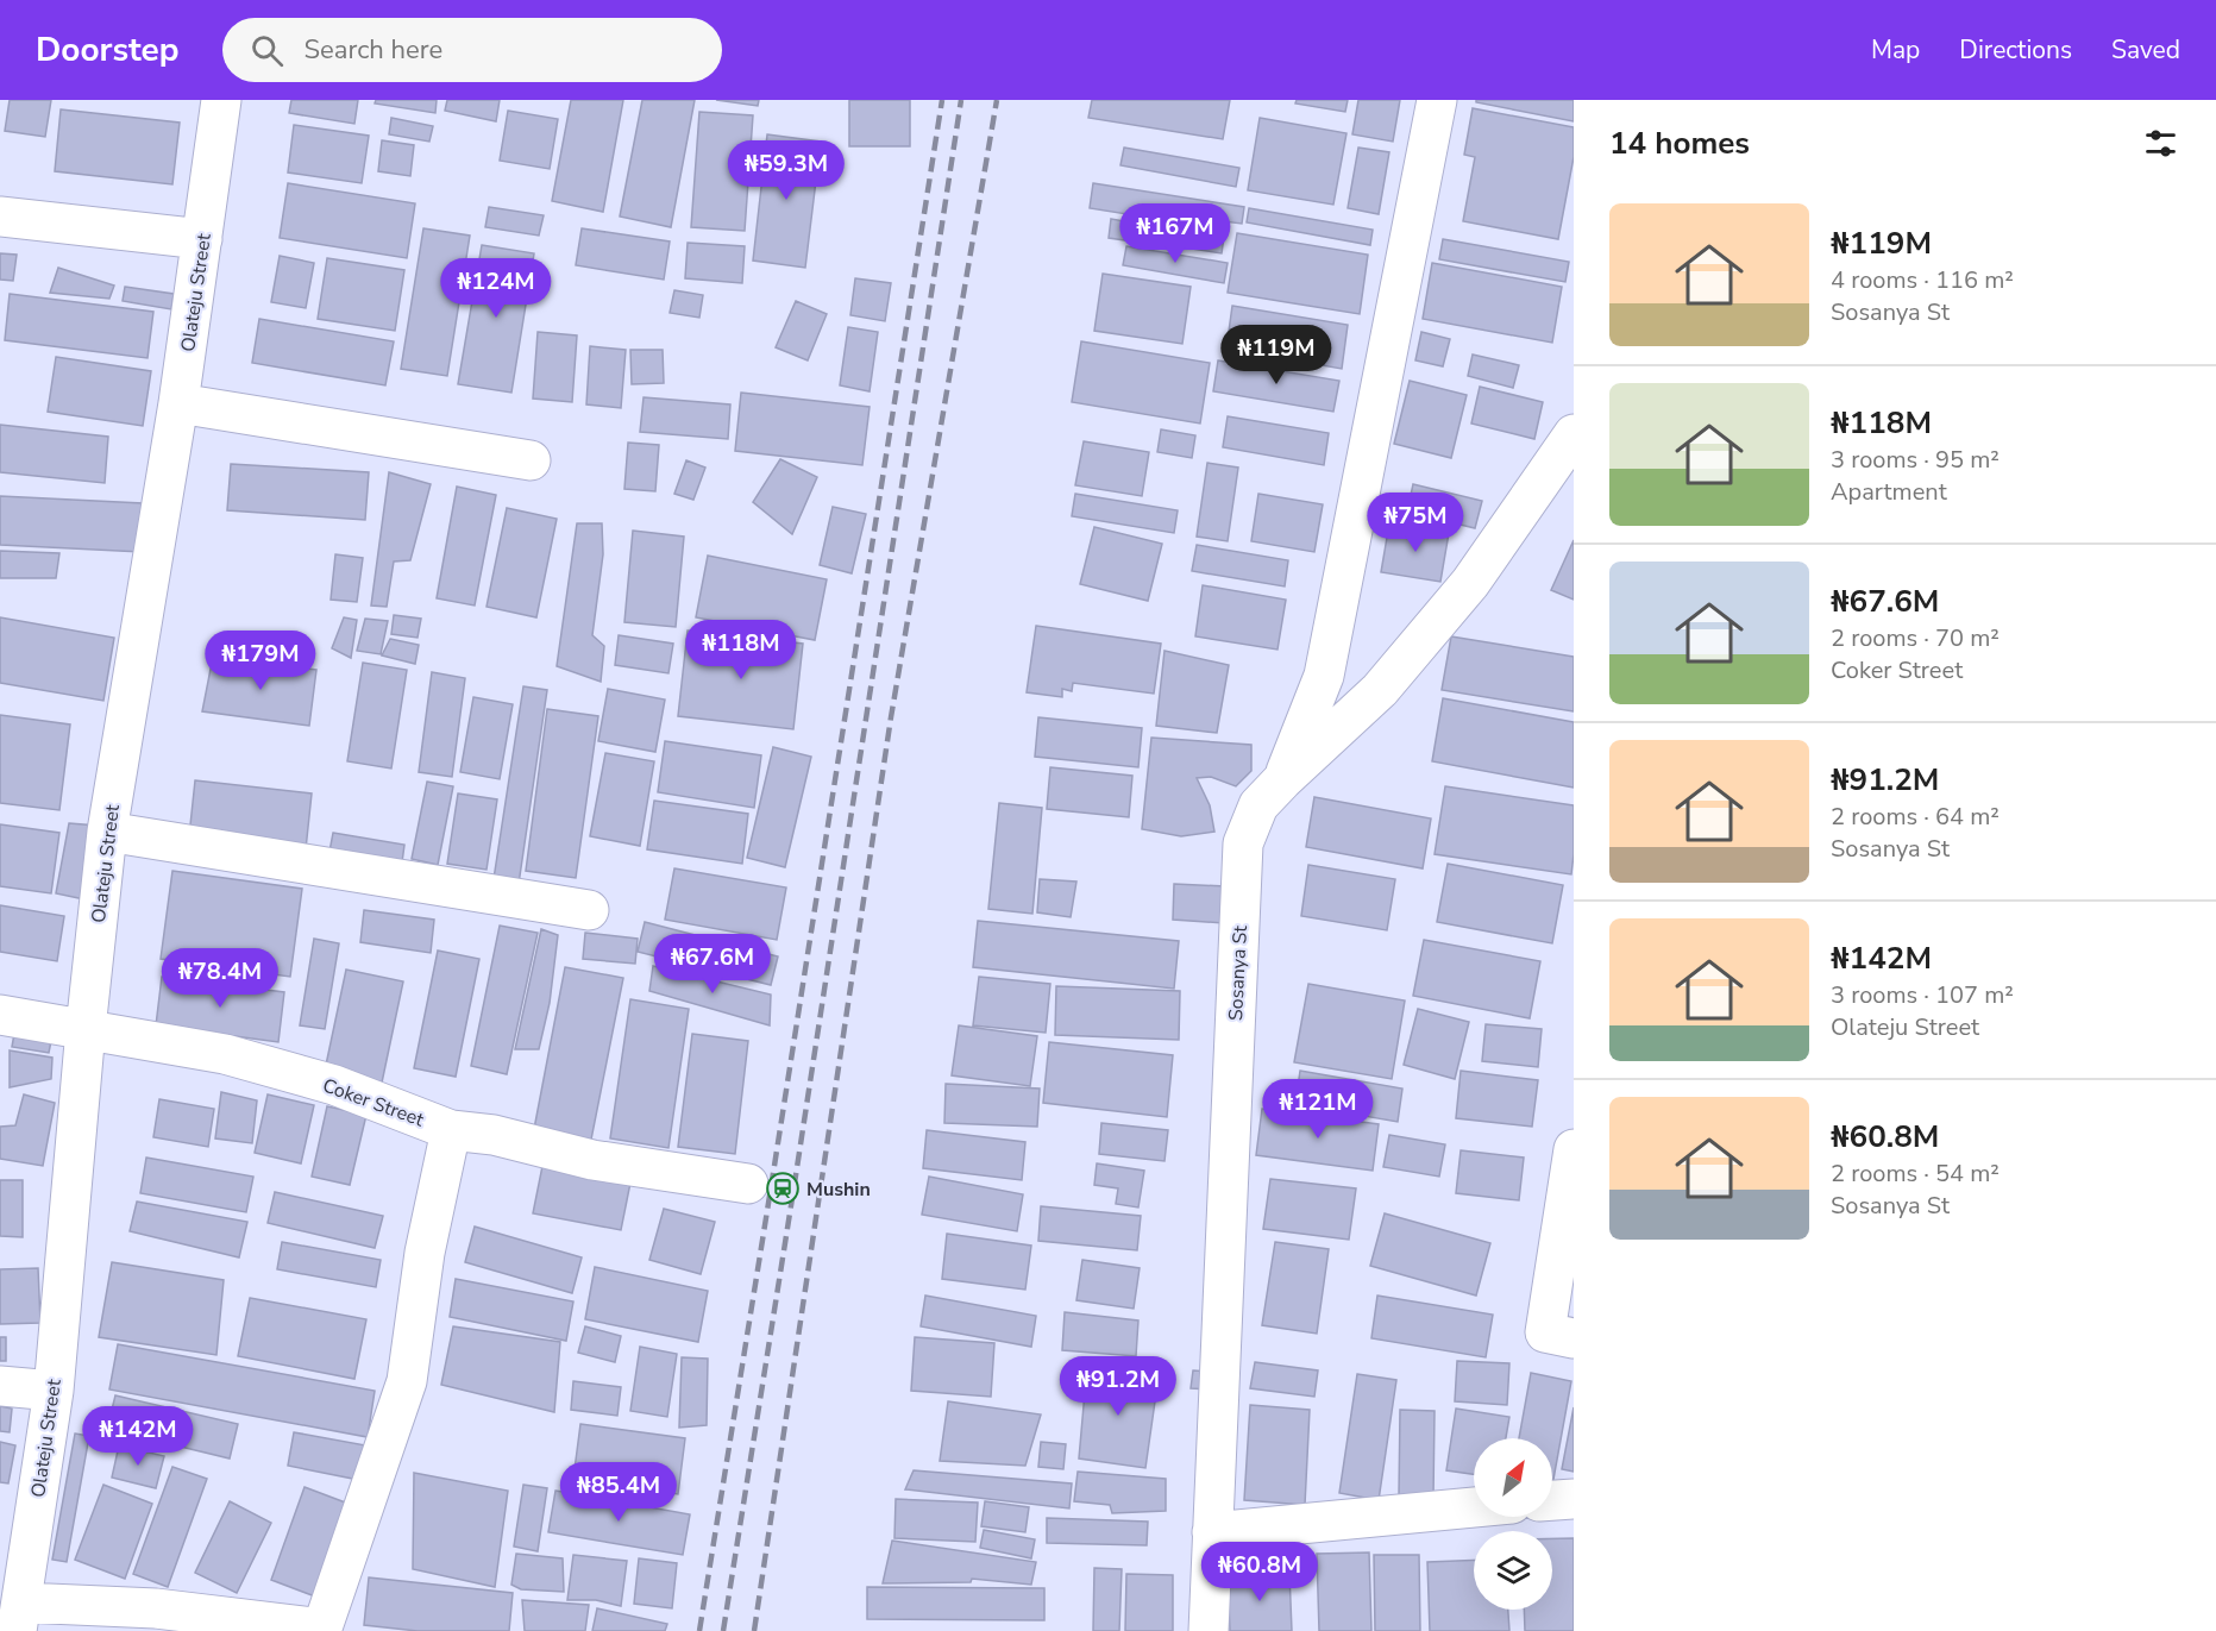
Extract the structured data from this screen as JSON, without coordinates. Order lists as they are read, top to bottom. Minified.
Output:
{"streets":{"street":["Olateju Street","Sosanya St","Coker Street"]},"crossings":[["Olateju Street","Coker Street"]],"places":{"station":["Mushin"]},"north":"top right","page":{"header":"Doorstep","search":"Search here","nav":["Map","Directions","Saved"],"heading":"14 homes","price":["₦59.3M","₦167M","₦124M","₦119M","₦75M","₦118M","₦179M","₦67.6M","₦78.4M","₦121M","₦91.2M","₦142M","₦85.4M","₦60.8M"],"list":[{"name":"₦119M","note":"4 rooms · 116 m² · Sosanya St"},{"name":"₦118M","note":"3 rooms · 95 m² · Apartment"},{"name":"₦67.6M","note":"2 rooms · 70 m² · Coker Street"},{"name":"₦91.2M","note":"2 rooms · 64 m² · Sosanya St"},{"name":"₦142M","note":"3 rooms · 107 m² · Olateju Street"},{"name":"₦60.8M","note":"2 rooms · 54 m² · Sosanya St"}]}}
